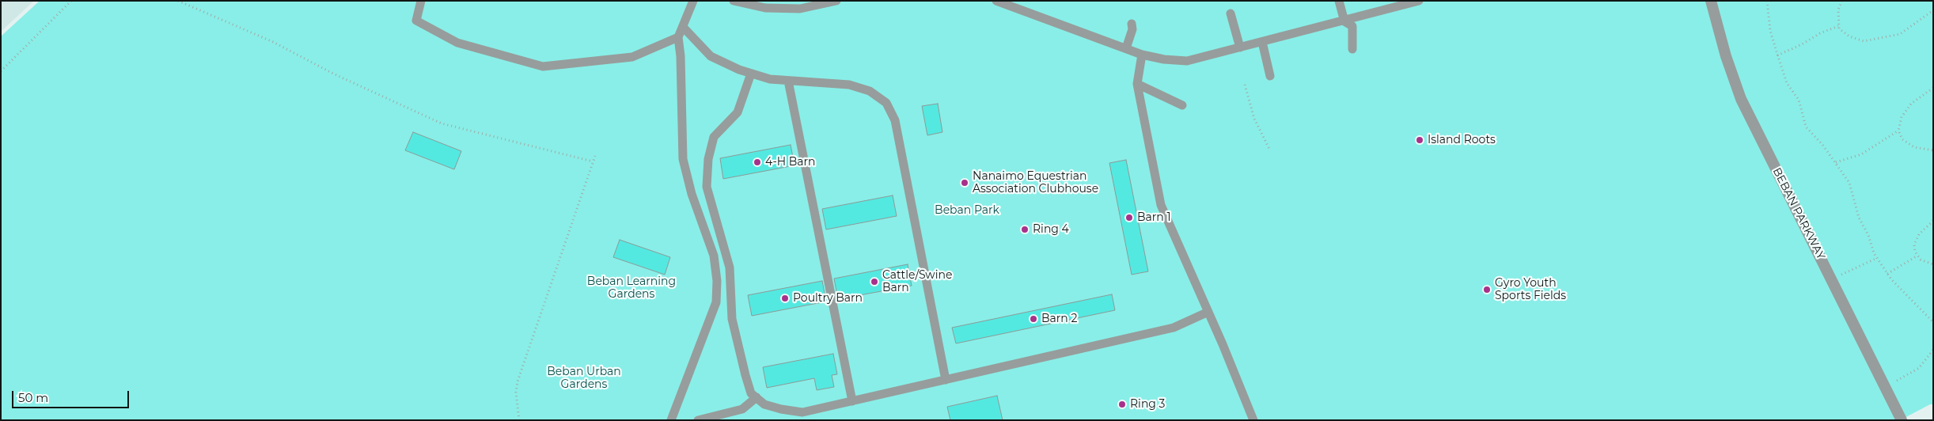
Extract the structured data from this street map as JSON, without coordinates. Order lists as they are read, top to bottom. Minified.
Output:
{"streets":{"street":["BEBAN PARKWAY"]},"parks":["Beban Park","Beban Learning Gardens","Beban Urban Gardens"],"places":["Island Roots","4-H Barn","Nanaimo Equestrian Association Clubhouse","Barn 1","Ring 4","Cattle/Swine Barn","Gyro Youth Sports Fields","Poultry Barn","Barn 2","Ring 3"],"scale_bar":"50 m"}
